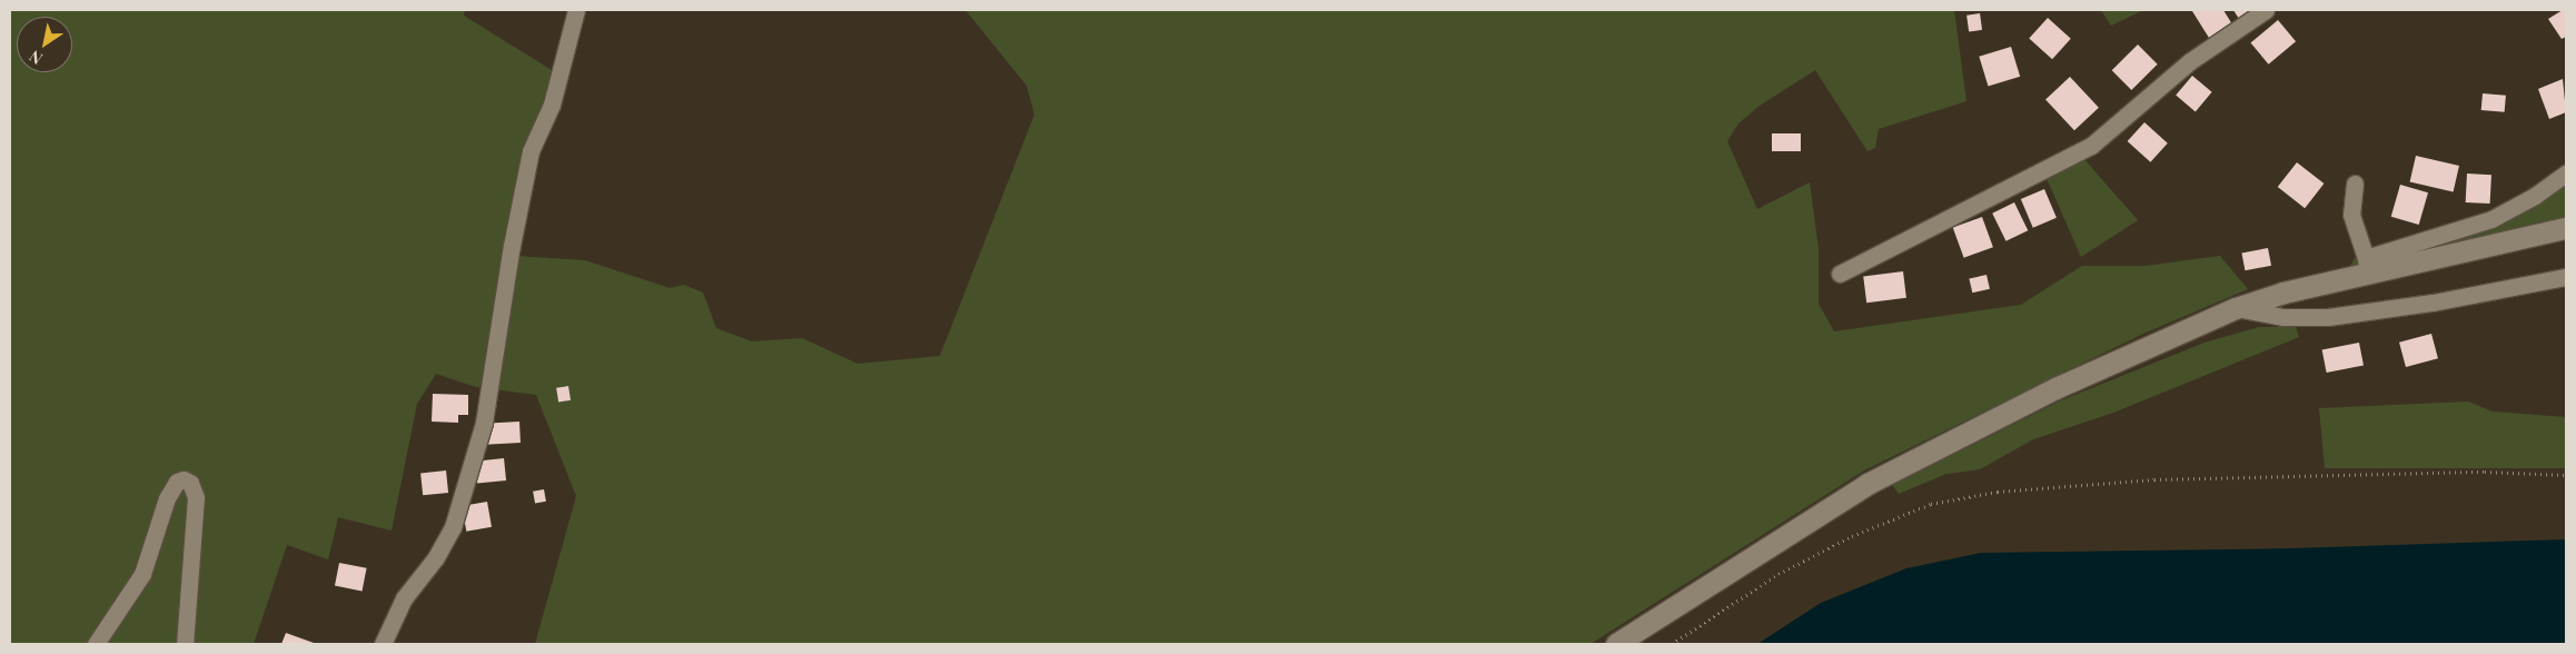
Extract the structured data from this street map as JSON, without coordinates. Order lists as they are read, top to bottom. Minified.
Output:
{"north":"bottom left"}
